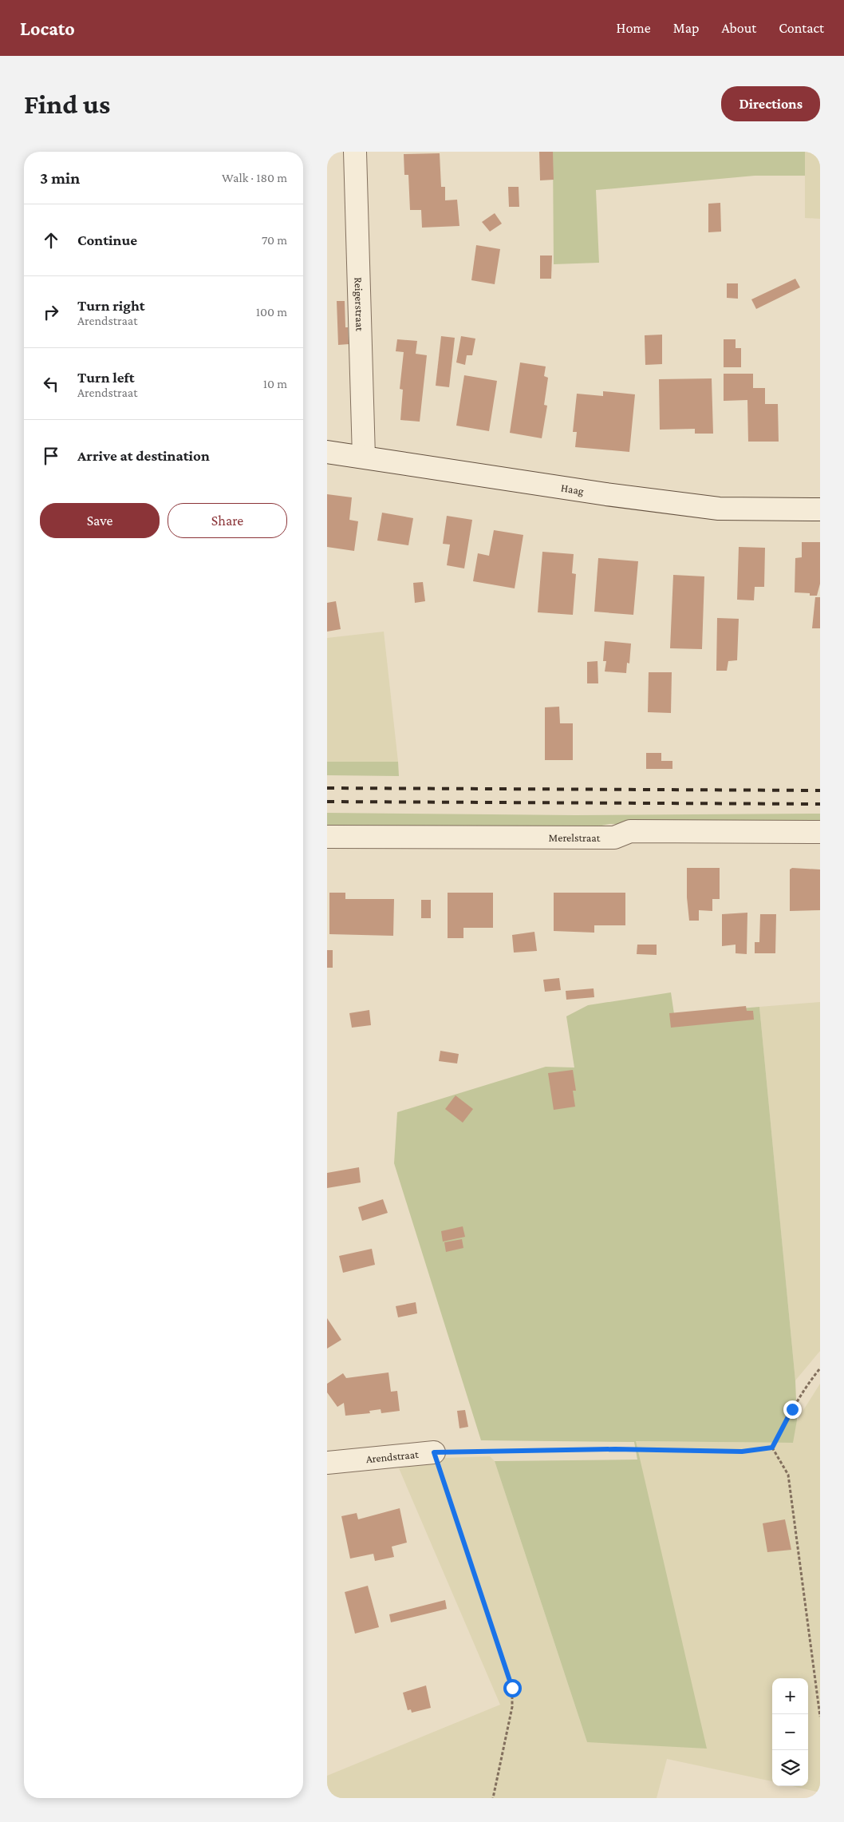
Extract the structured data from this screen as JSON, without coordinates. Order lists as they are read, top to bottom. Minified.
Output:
{"streets":{"street":["Reigerstraat","Haag","Merelstraat","Arendstraat"]},"crossings":[["Reigerstraat","Haag"]],"page":{"header":"Locato","nav":["Home","Map","About","Contact"],"buttons":["Directions",["Save","Share"]],"title":"Find us","heading":["3 min","Walk · 180 m"],"list":[["Continue","70 m"],["Turn right","Arendstraat","100 m"],["Turn left","Arendstraat","10 m"],"Arrive at destination"],"map_buttons":["+","−"]}}
